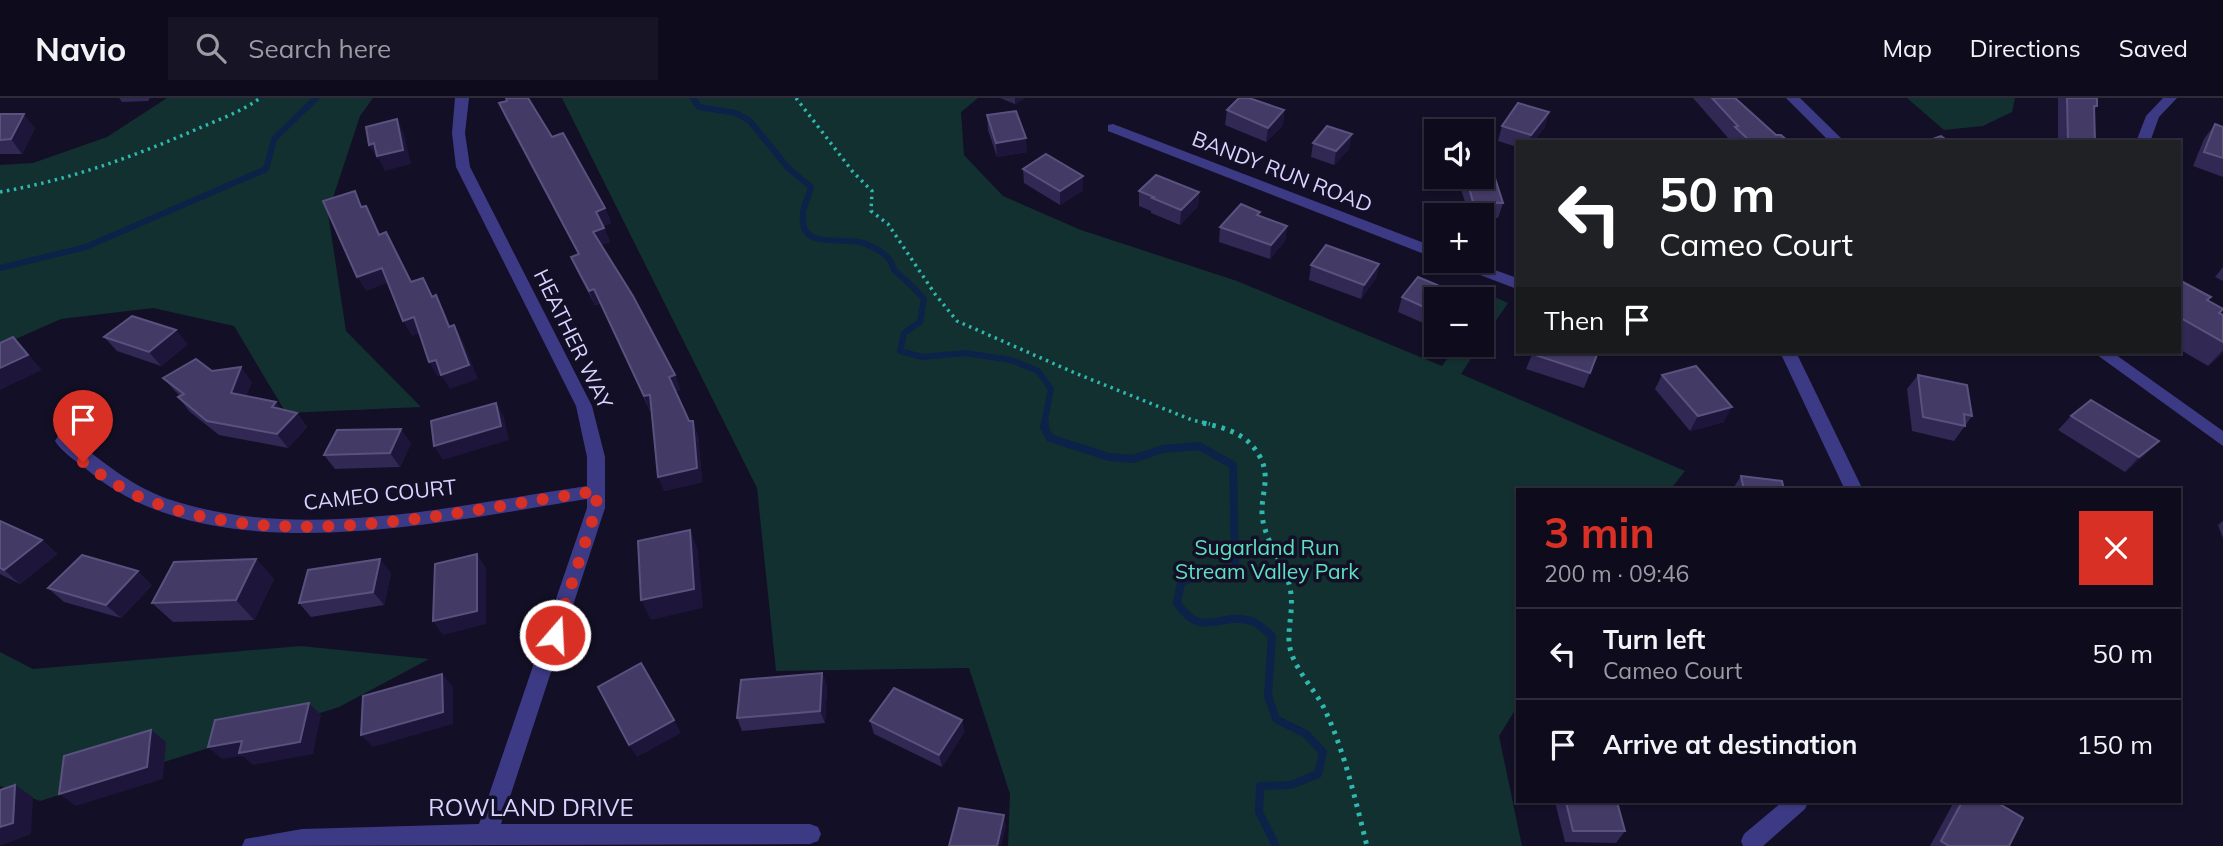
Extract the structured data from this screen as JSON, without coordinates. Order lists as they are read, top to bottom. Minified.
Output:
{"streets":{"street":["BANDY RUN ROAD","HEATHER WAY","CAMEO COURT","ROWLAND DRIVE"]},"crossings":[["HEATHER WAY","CAMEO COURT"],["HEATHER WAY","ROWLAND DRIVE"]],"parks":["Sugarland Run Stream Valley Park"],"page":{"header":"Navio","search":"Search here","nav":["Map","Directions","Saved"],"map_buttons":["+","−"],"turn":["50 m","Cameo Court"],"then":"Then","heading":["3 min","200 m · 09:46"],"list":[{"name":"Turn left","note":"Cameo Court","value":"50 m"},{"name":"Arrive at destination","value":"150 m"}]}}
